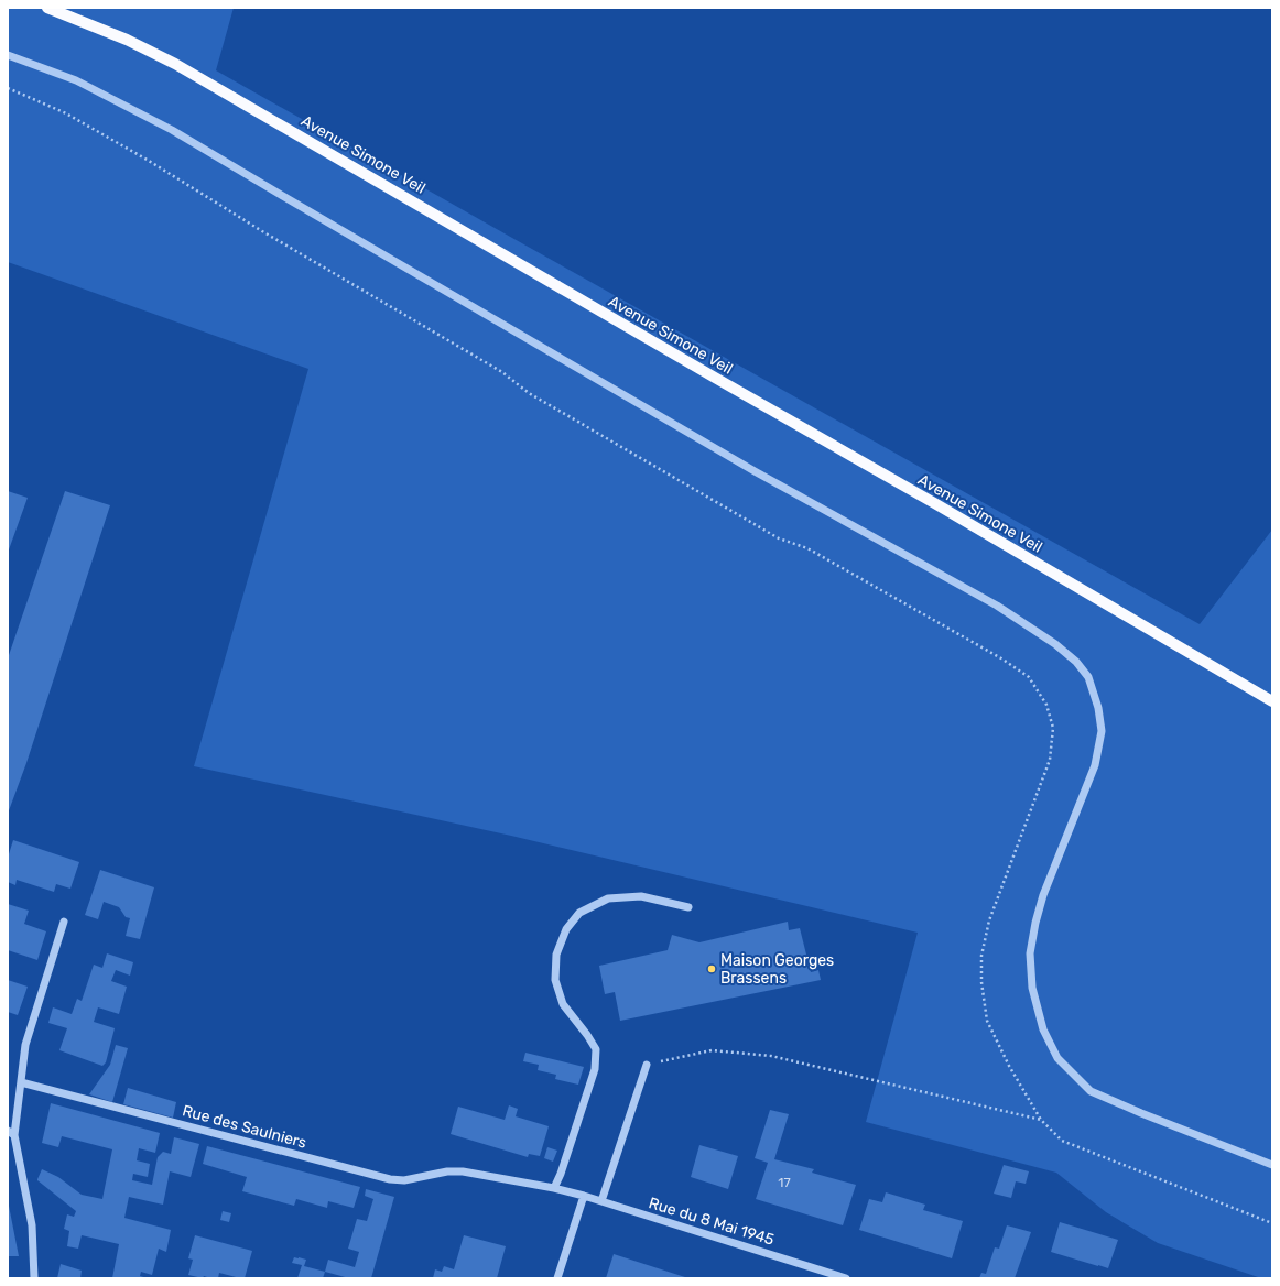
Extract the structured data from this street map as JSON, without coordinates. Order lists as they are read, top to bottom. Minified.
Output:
{"streets":{"main road":["Avenue Simone Veil"],"street":["Rue des Saulniers","Rue du 8 Mai 1945"]},"crossings":[["Rue des Saulniers","Rue du 8 Mai 1945"]],"places":["Maison Georges Brassens"],"house_numbers":["17"]}
